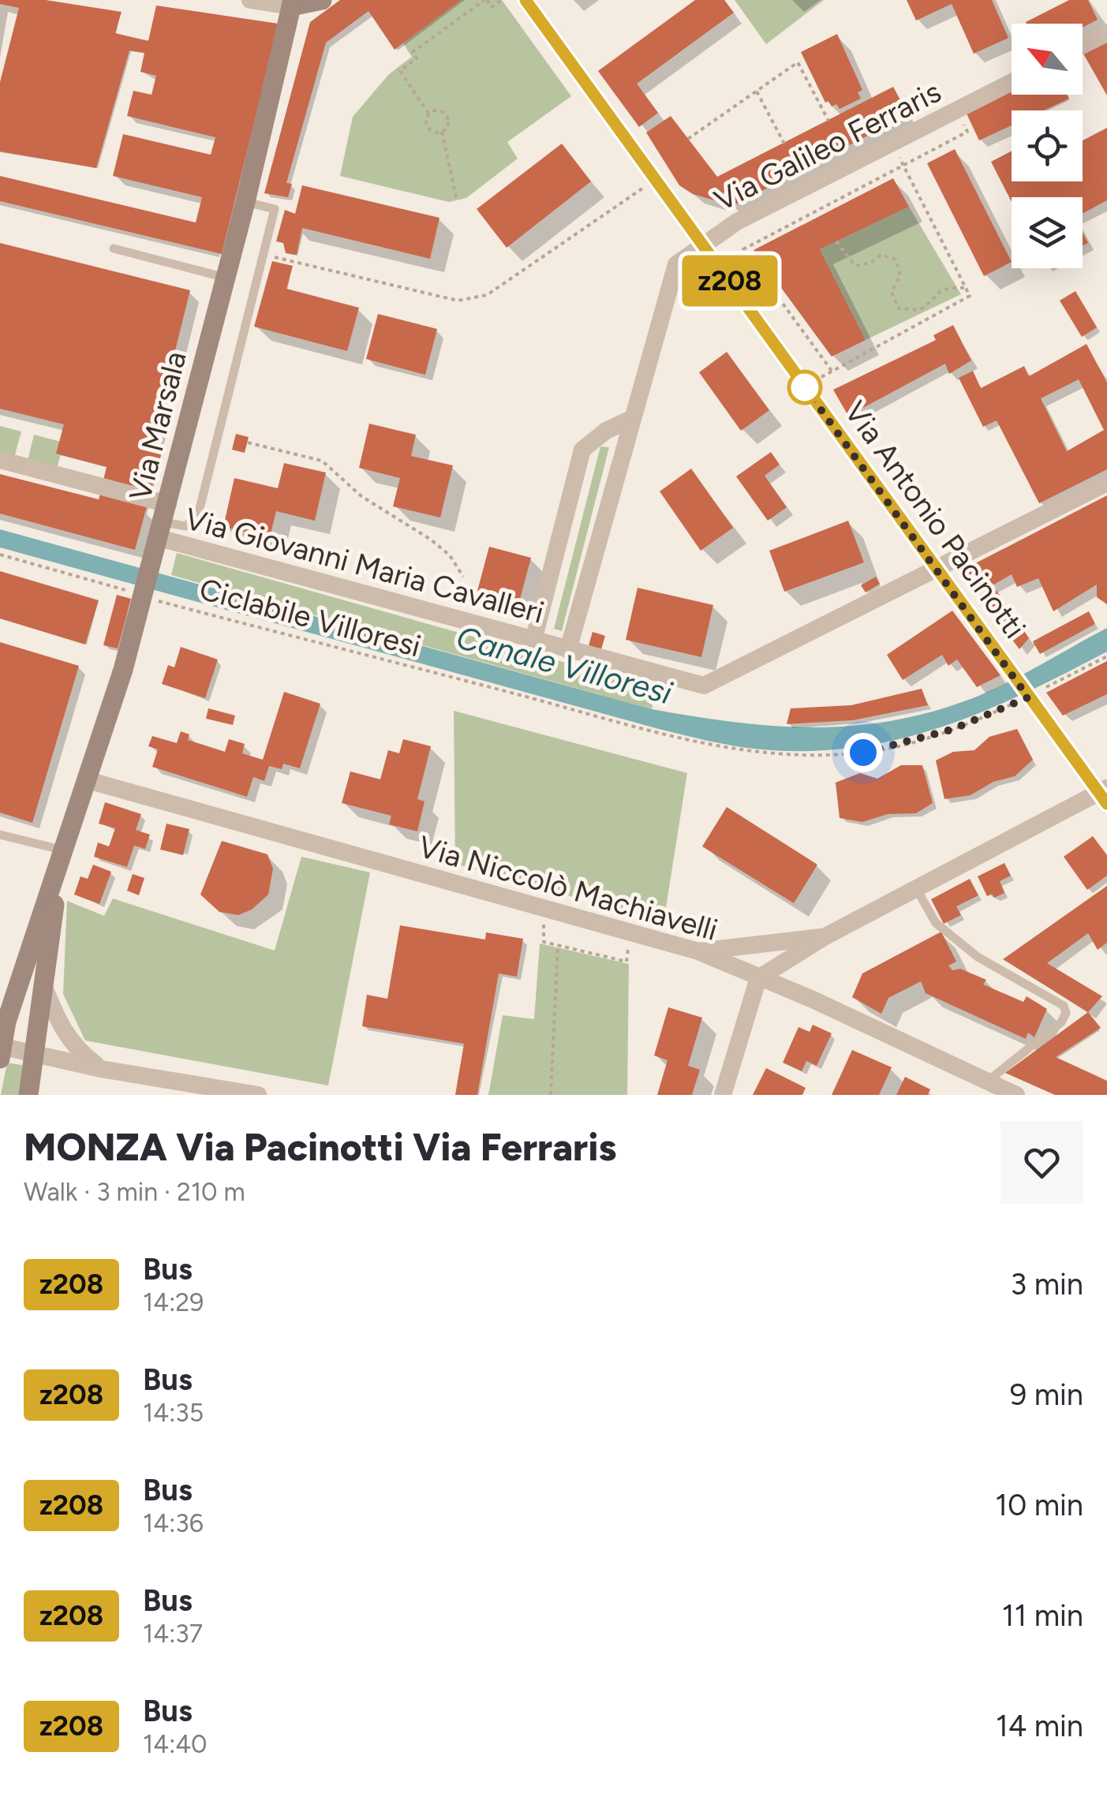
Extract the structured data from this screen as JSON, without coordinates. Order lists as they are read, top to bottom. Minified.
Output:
{"streets":{"street":["Via Galileo Ferraris","Via Marsala","Via Antonio Pacinotti","Via Giovanni Maria Cavalleri","Via Niccolò Machiavelli"],"path":["Ciclabile Villoresi"]},"crossings":[["Via Galileo Ferraris","Via Antonio Pacinotti"],["Via Galileo Ferraris","Via Giovanni Maria Cavalleri"],["Via Marsala","Via Giovanni Maria Cavalleri"],["Via Marsala","Ciclabile Villoresi"],["Via Marsala","Via Niccolò Machiavelli"],["Via Antonio Pacinotti","Via Giovanni Maria Cavalleri"],["Via Antonio Pacinotti","Ciclabile Villoresi"]],"water":["Canale Villoresi"],"lines":["bus line z208"],"north":"top left","page":{"on_map":"z208","heading":["MONZA Via Pacinotti Via Ferraris","Walk · 3 min · 210 m"],"list":[{"mark":"z208","name":"Bus","note":"14:29","value":"3 min"},{"mark":"z208","name":"Bus","note":"14:35","value":"9 min"},{"mark":"z208","name":"Bus","note":"14:36","value":"10 min"},{"mark":"z208","name":"Bus","note":"14:37","value":"11 min"},{"mark":"z208","name":"Bus","note":"14:40","value":"14 min"}]}}
